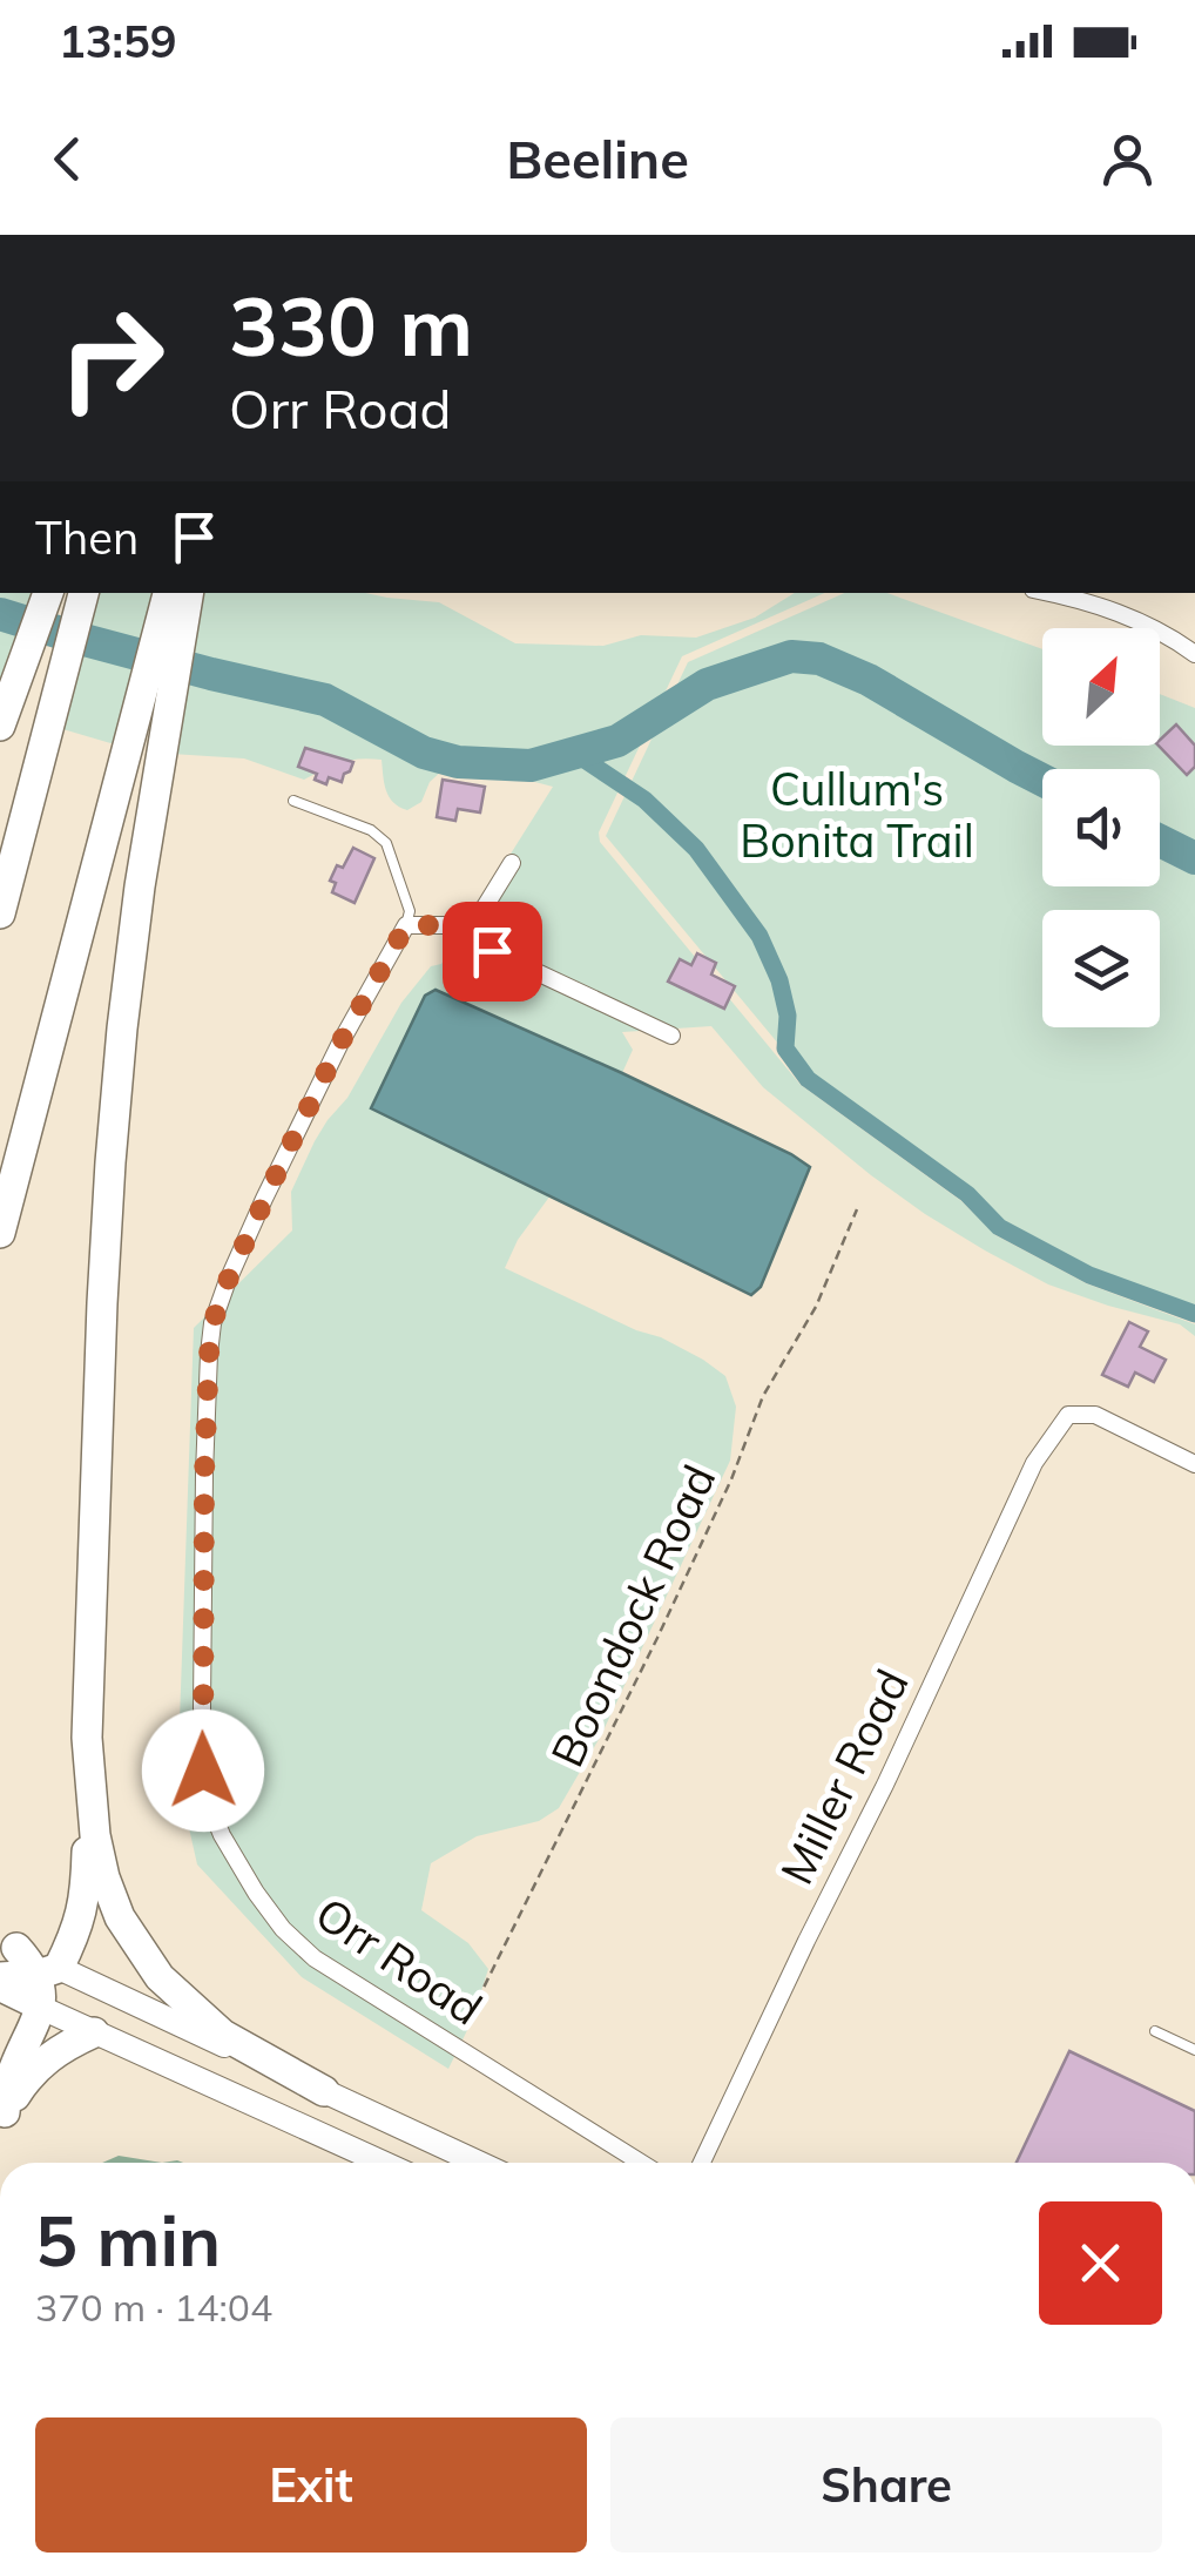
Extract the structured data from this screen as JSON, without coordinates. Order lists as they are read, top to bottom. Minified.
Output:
{"streets":{"street":["Miller Road","Orr Road"],"path":["Boondock Road"]},"crossings":[["Boondock Road","Orr Road"]],"parks":["Cullum's Bonita Trail"],"north":"top right","page":{"status":"13:59","header":"Beeline","turn":["330 m","Orr Road"],"then":"Then","heading":["5 min","370 m · 14:04"],"buttons":["Exit","Share"]}}
